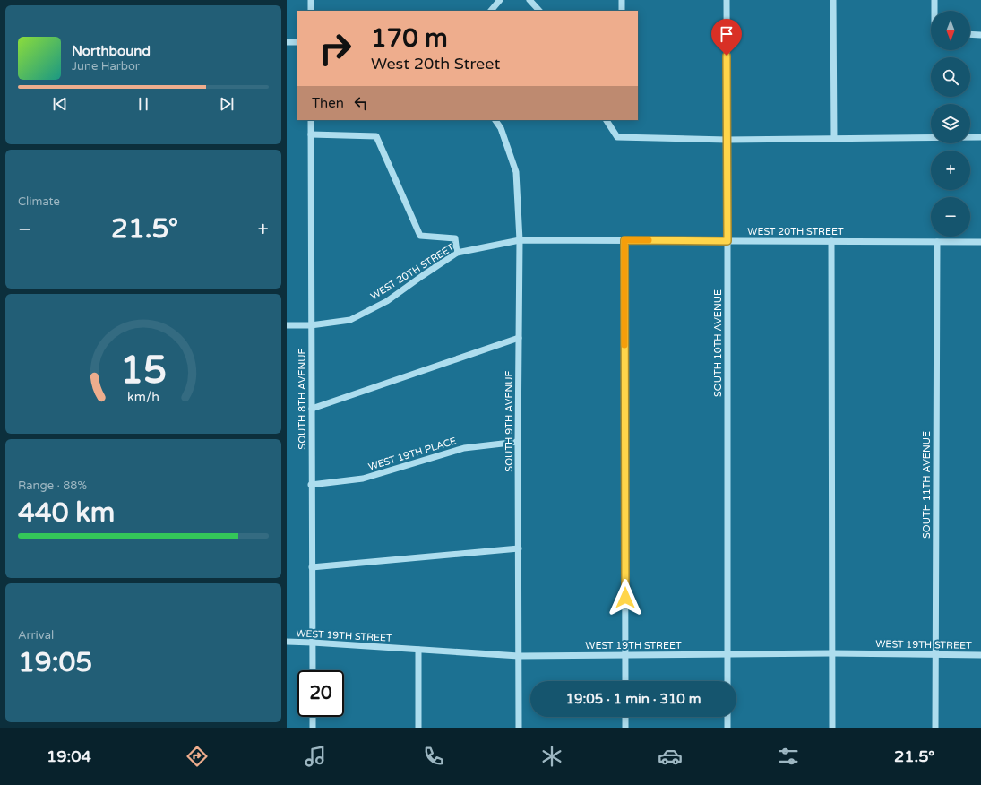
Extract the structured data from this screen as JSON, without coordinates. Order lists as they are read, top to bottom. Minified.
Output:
{"streets":{"street":["WEST 20TH STREET","SOUTH 10TH AVENUE","SOUTH 8TH AVENUE","SOUTH 9TH AVENUE","WEST 19TH PLACE","SOUTH 11TH AVENUE","WEST 19TH STREET"]},"crossings":[["WEST 20TH STREET","SOUTH 10TH AVENUE"],["WEST 20TH STREET","SOUTH 8TH AVENUE"],["WEST 20TH STREET","SOUTH 9TH AVENUE"],["WEST 20TH STREET","SOUTH 11TH AVENUE"],["SOUTH 10TH AVENUE","WEST 19TH STREET"],["SOUTH 8TH AVENUE","WEST 19TH PLACE"],["SOUTH 8TH AVENUE","WEST 19TH STREET"],["SOUTH 9TH AVENUE","WEST 19TH PLACE"],["SOUTH 9TH AVENUE","WEST 19TH STREET"],["SOUTH 11TH AVENUE","WEST 19TH STREET"]],"north":"bottom","page":{"map_buttons":["+","−"],"turn":["170 m","West 20th Street"],"song":["Northbound","June Harbor"],"then":"Then","tile":["Climate",["Range · 88%","440 km"],["Arrival","19:05"]],"heat":["−","21.5°","+"],"limit":"20","trip":"19:05 · 1 min · 310 m","tabs":["19:04","21.5°"],"gauge":["15","km/h"]}}
